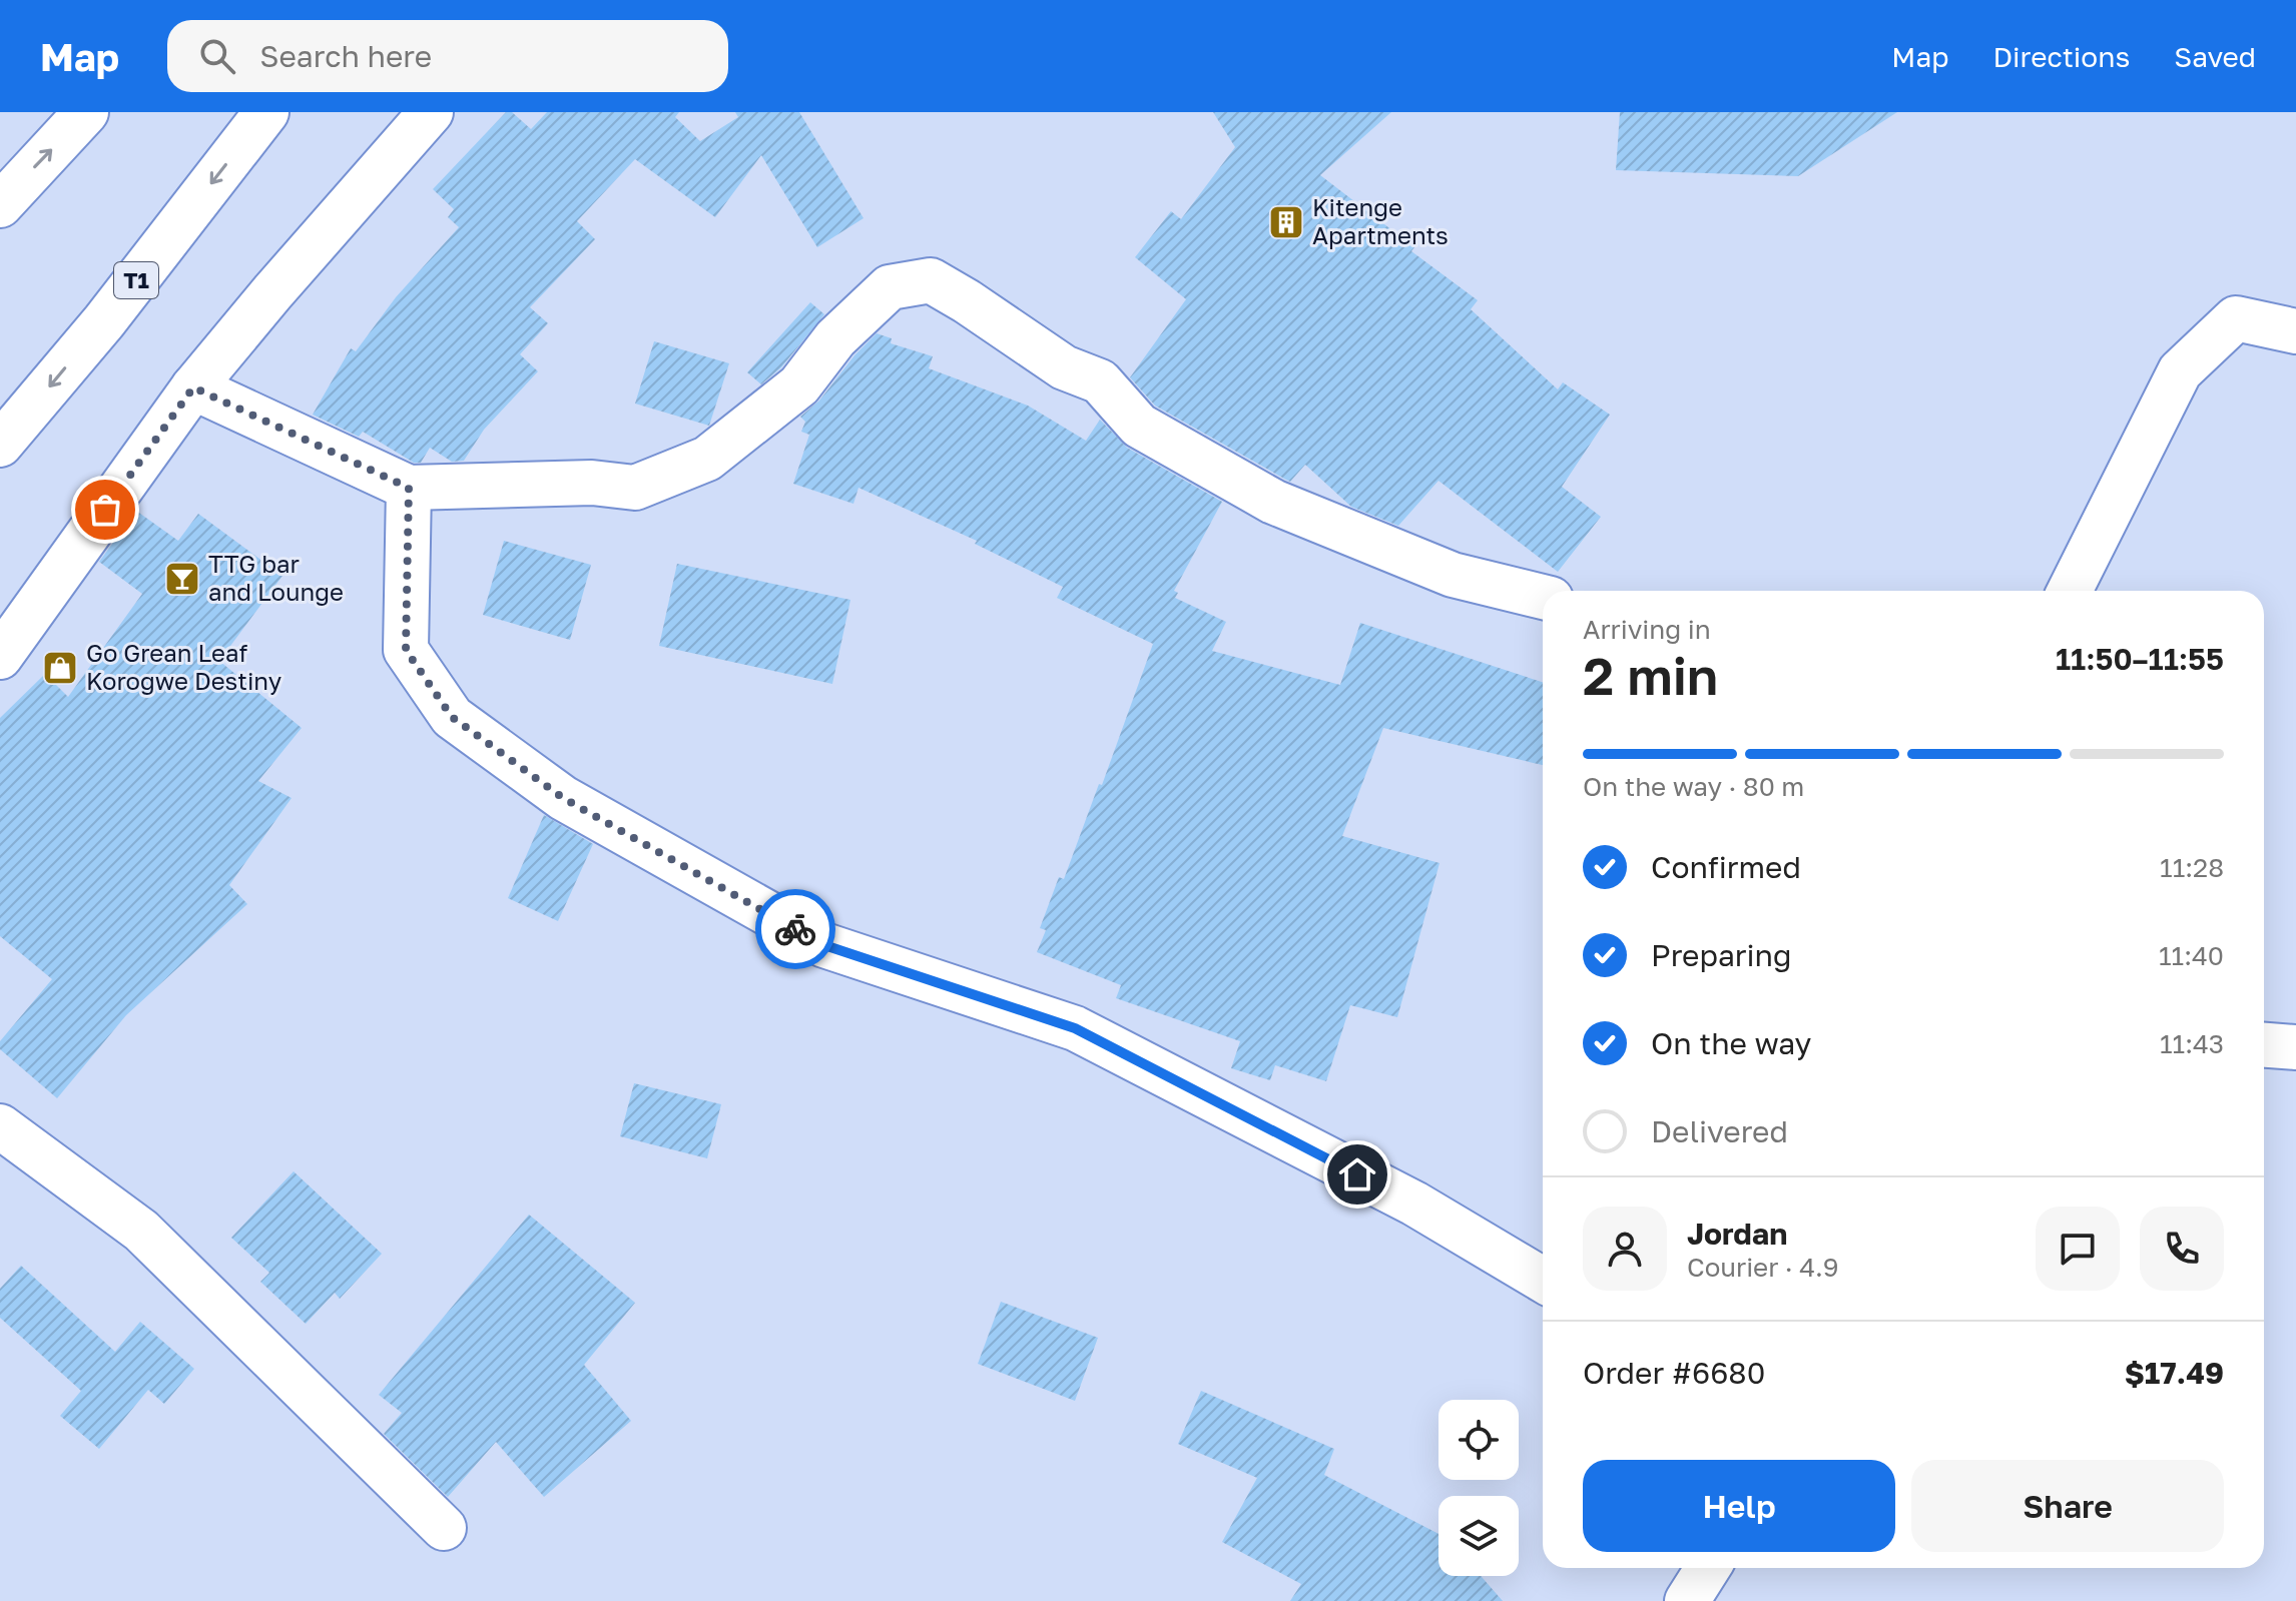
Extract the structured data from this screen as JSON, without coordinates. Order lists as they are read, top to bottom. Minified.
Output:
{"streets":{"main road":["T1"]},"places":{"building":["Kitenge Apartments"],"bar":["TTG bar and Lounge"],"shop":["Go Grean Leaf Korogwe Destiny"]},"page":{"header":"Map","search":"Search here","nav":["Map","Directions","Saved"],"heading":["2 min","Arriving in","11:50–11:55"],"panel":["Jordan","Courier · 4.9","Order #6680","$17.49"],"bar":"On the way · 80 m","list":[["Confirmed","11:28"],["Preparing","11:40"],["On the way","11:43"],"Delivered"],"buttons":["Help","Share"]}}
